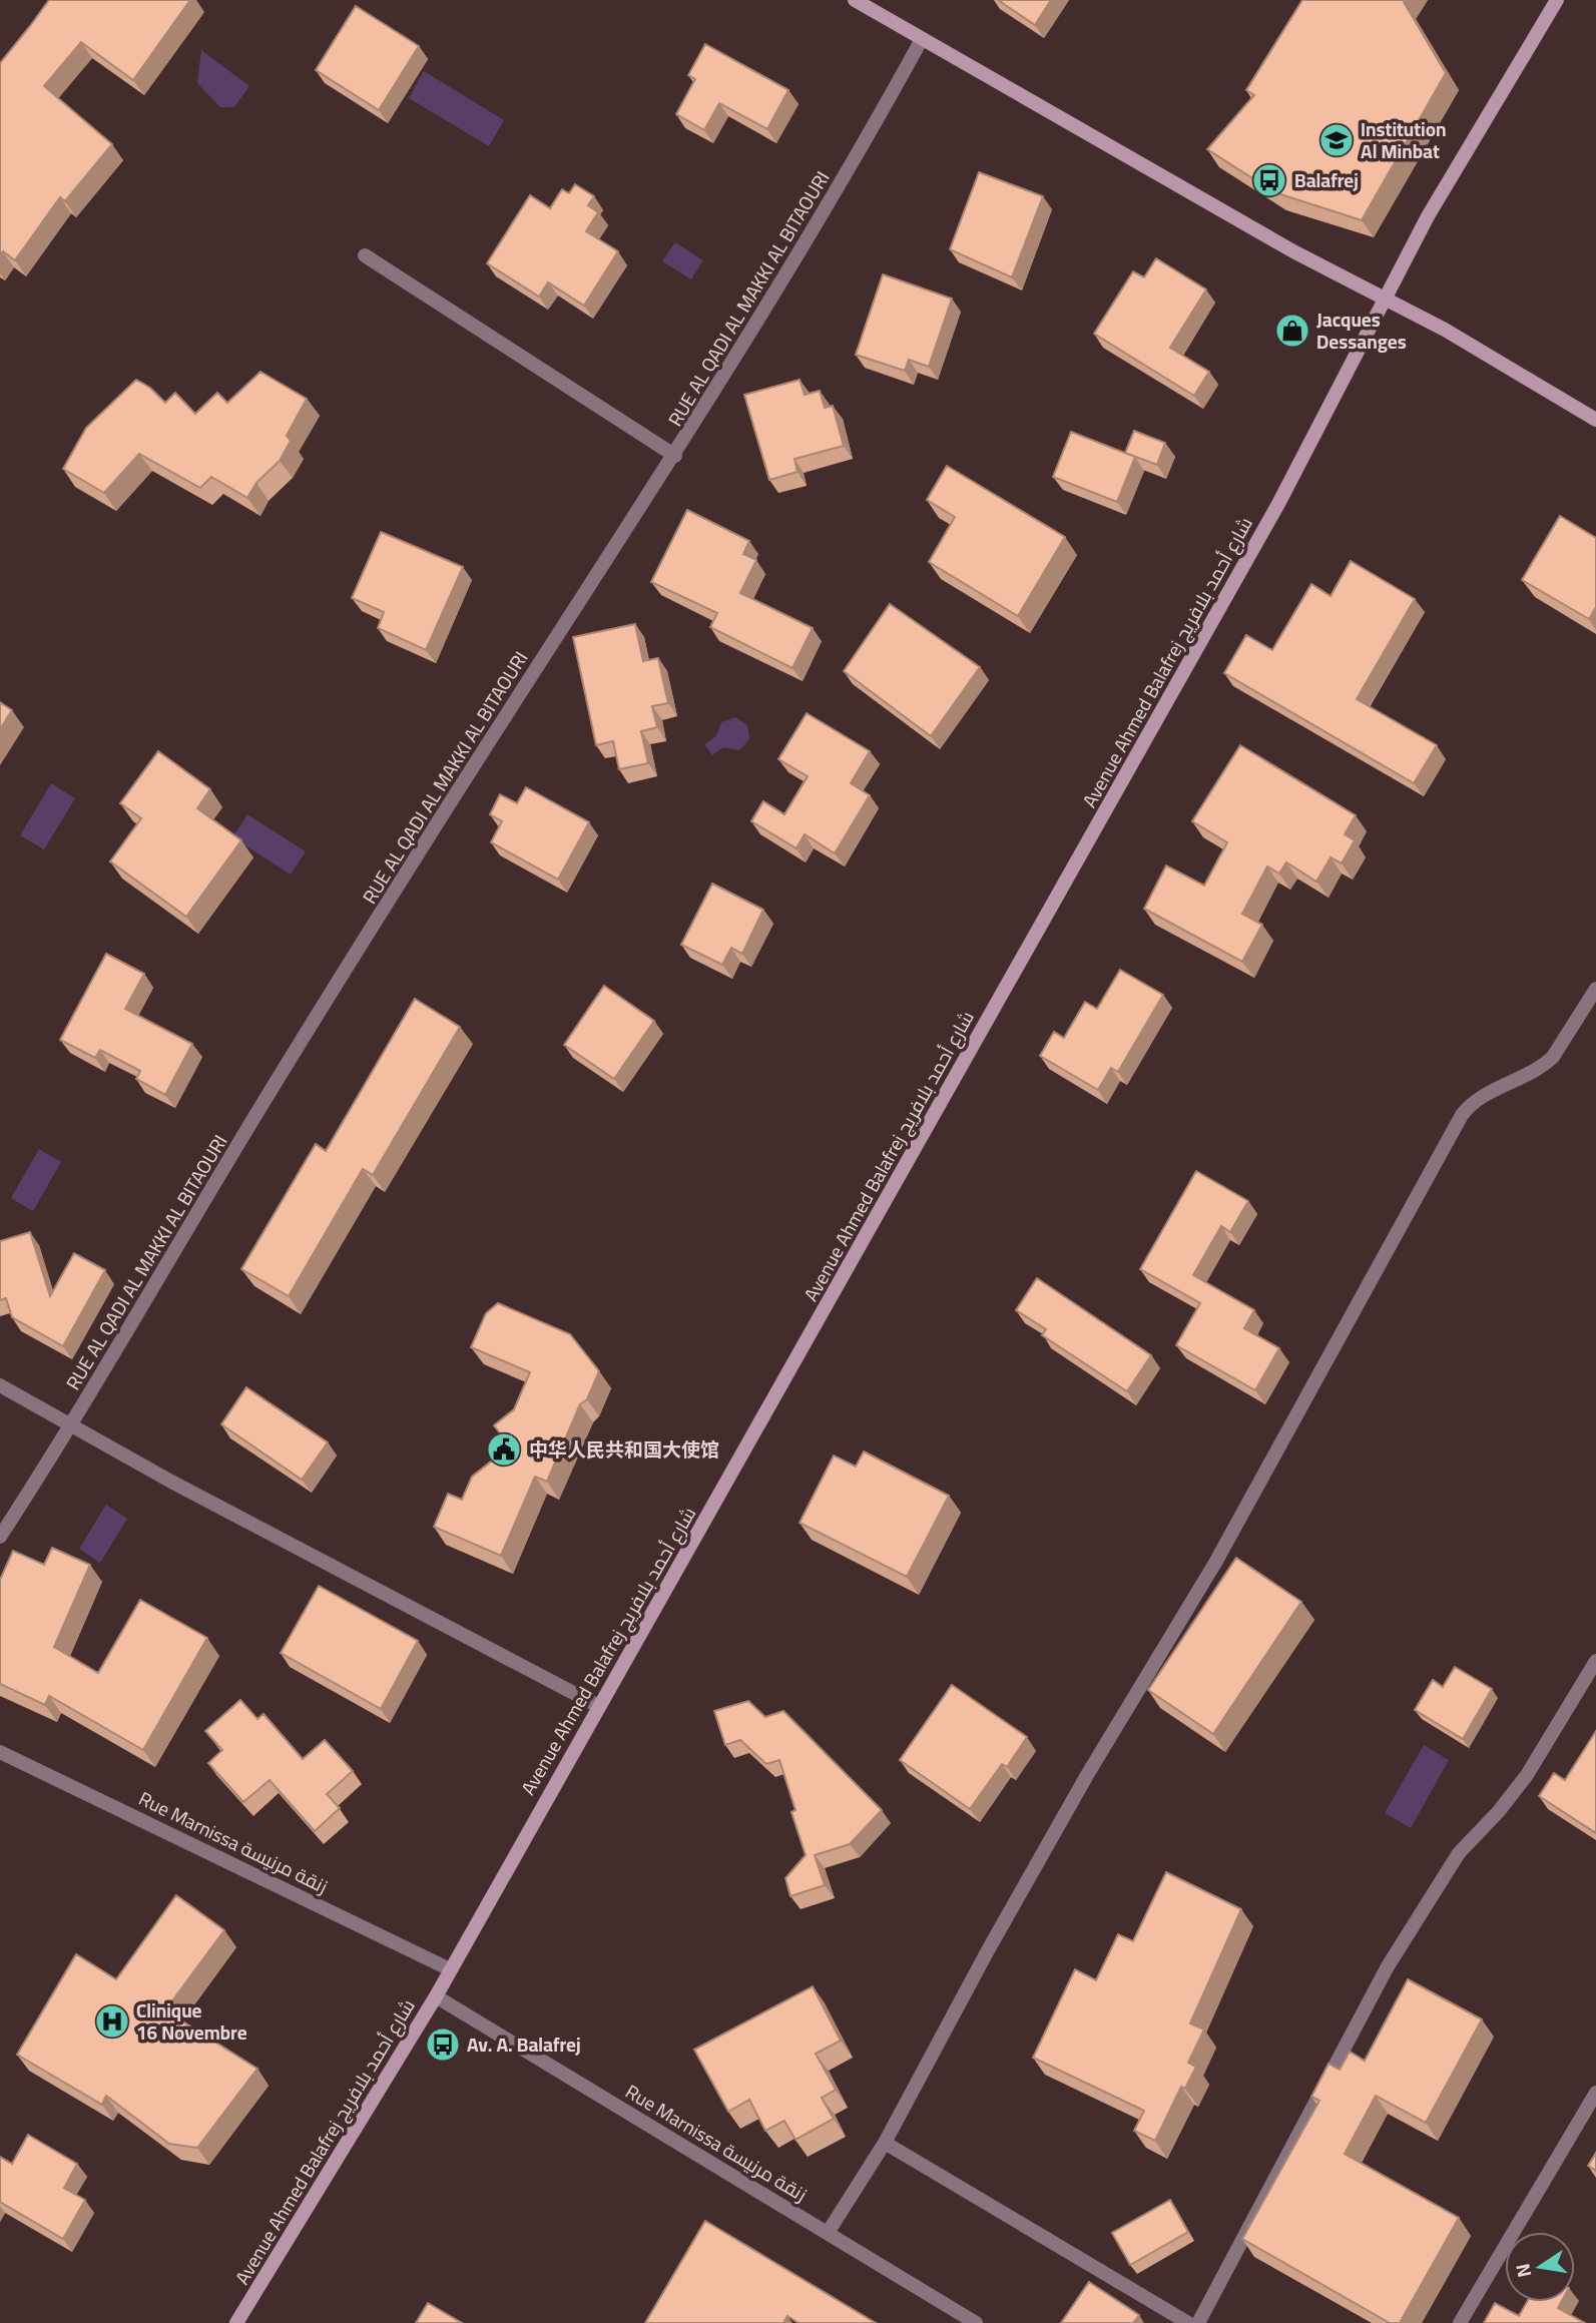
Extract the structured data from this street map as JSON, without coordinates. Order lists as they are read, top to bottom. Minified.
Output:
{"streets":{"main road":["Avenue Ahmed Balafrej شارع أحمد بلافريج"],"street":["RUE AL QADI AL MAKKI AL BITAOURI","Rue Marnissa زنقة مرنيسة"]},"crossings":[["Avenue Ahmed Balafrej شارع أحمد بلافريج","Rue Marnissa زنقة مرنيسة"]],"places":{"school or university":["Institution Al Minbat"],"bus stop":["Balafrej","Av. A. Balafrej"],"shop":["Jacques Dessanges"],"public building":["中华人民共和国大使馆"],"hospital":["Clinique 16 Novembre"]},"north":"left"}
